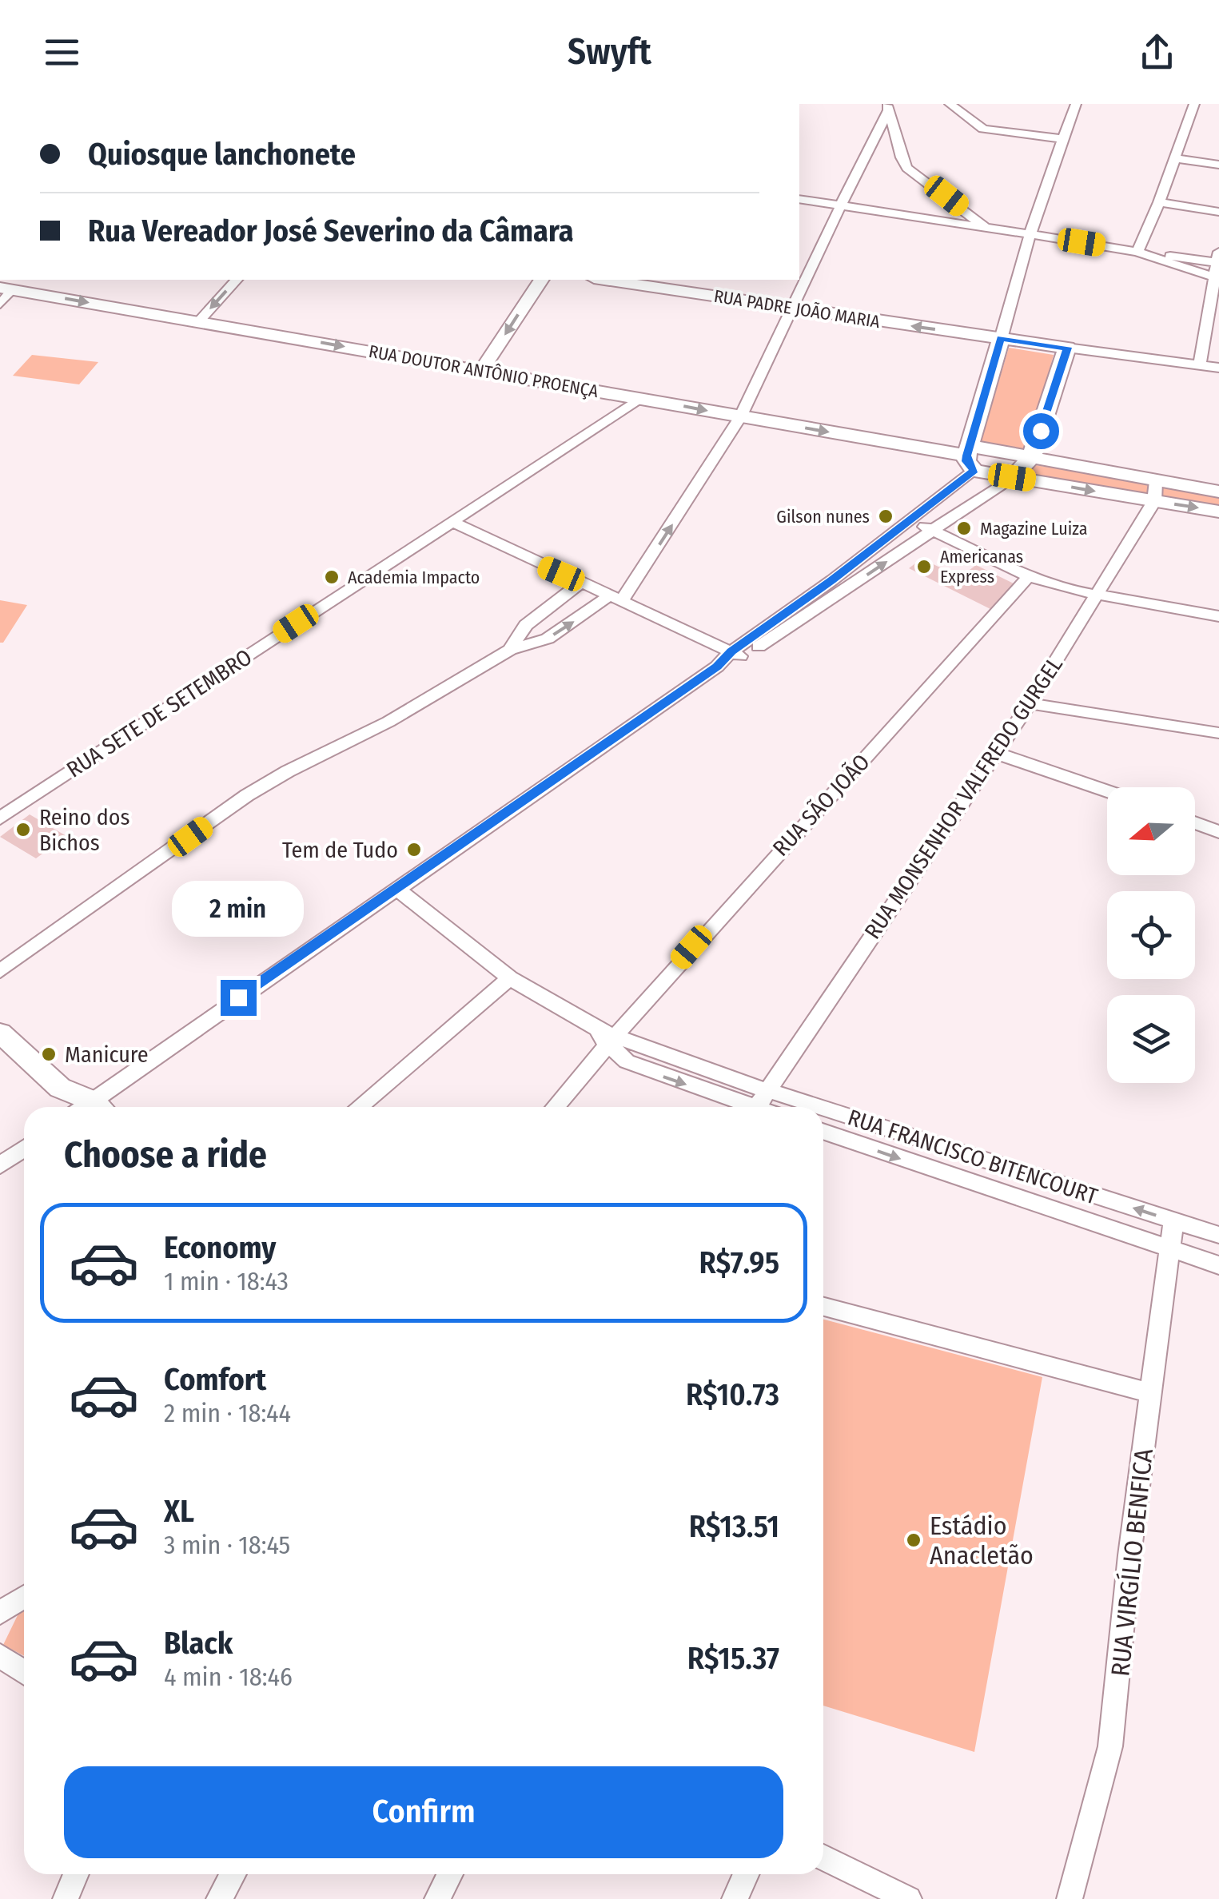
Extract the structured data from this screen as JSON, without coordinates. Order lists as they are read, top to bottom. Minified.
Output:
{"streets":{"main road":["RUA PADRE JOÃO MARIA","RUA DOUTOR ANTÔNIO PROENÇA"],"street":["RUA SETE DE SETEMBRO","RUA MONSENHOR VALFREDO GURGEL","RUA SÃO JOÃO","RUA FRANCISCO BITENCOURT","RUA VIRGÍLIO BENFICA"]},"crossings":[["RUA DOUTOR ANTÔNIO PROENÇA","RUA SETE DE SETEMBRO"],["RUA MONSENHOR VALFREDO GURGEL","RUA FRANCISCO BITENCOURT"],["RUA SÃO JOÃO","RUA FRANCISCO BITENCOURT"],["RUA FRANCISCO BITENCOURT","RUA VIRGÍLIO BENFICA"]],"one_way":["RUA PADRE JOÃO MARIA","RUA DOUTOR ANTÔNIO PROENÇA"],"places":["Gilson nunes","Magazine Luiza","Americanas Express","Academia Impacto","Reino dos Bichos","Tem de Tudo","Manicure","Estádio Anacletão"],"north":"left","page":{"header":"Swyft","banner":["Quiosque lanchonete","Rua Vereador José Severino da Câmara"],"bubble":"2 min","heading":"Choose a ride","list":[{"name":"Economy","note":"1 min · 18:43","value":"R$7.95"},{"name":"Comfort","note":"2 min · 18:44","value":"R$10.73"},{"name":"XL","note":"3 min · 18:45","value":"R$13.51"},{"name":"Black","note":"4 min · 18:46","value":"R$15.37"}],"buttons":"Confirm"}}
